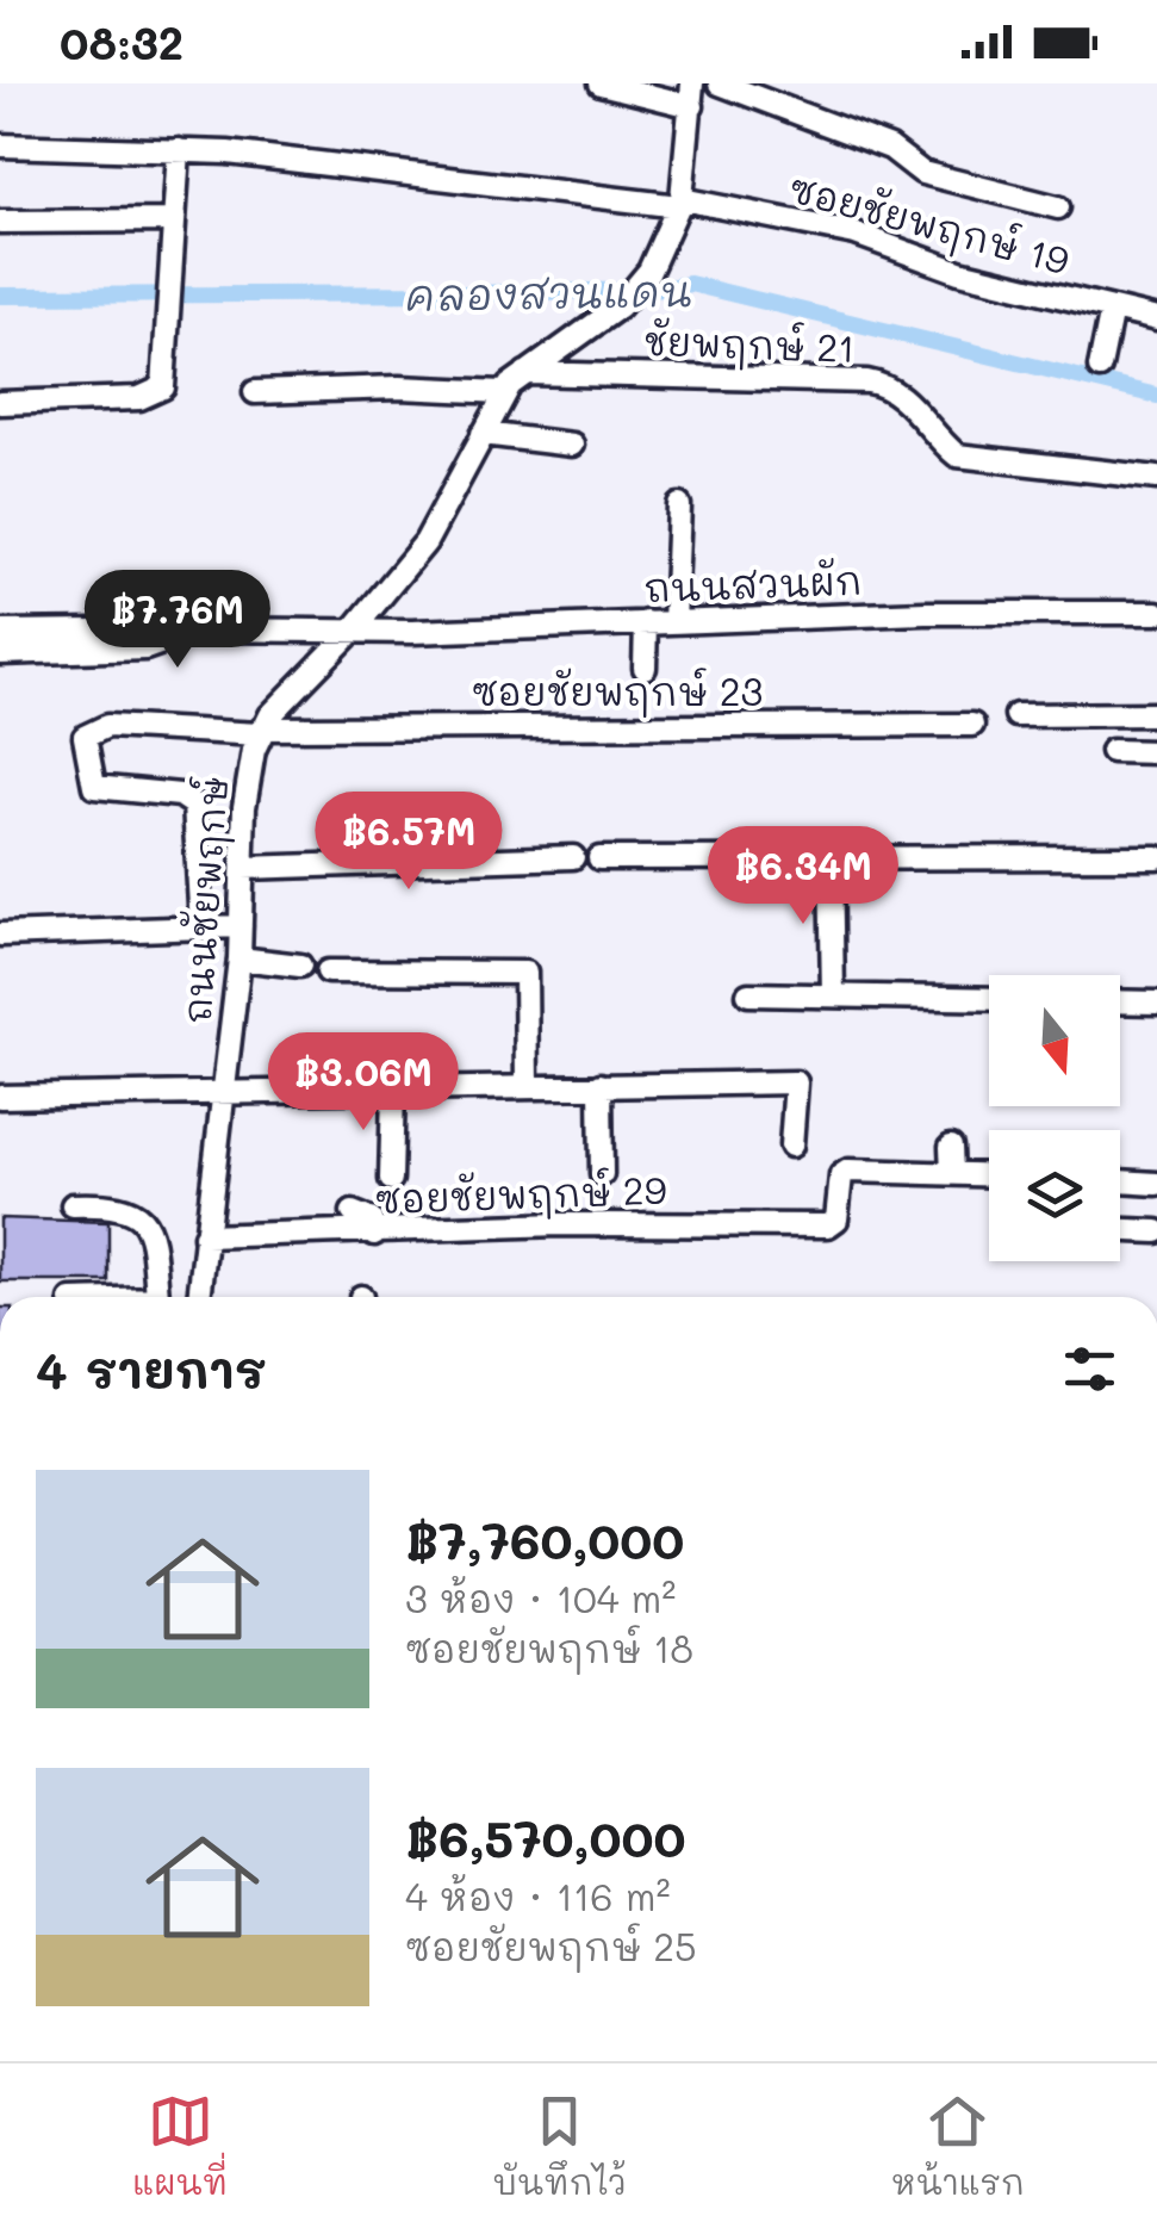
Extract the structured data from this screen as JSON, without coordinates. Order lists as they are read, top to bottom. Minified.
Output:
{"streets":{"street":["ซอยชัยพฤกษ์ 19","ชัยพฤกษ์ 21","ถนนสวนผัก","ซอยชัยพฤกษ์ 23","ถนนชัยพฤกษ์","ซอยชัยพฤกษ์ 29"]},"crossings":[["ซอยชัยพฤกษ์ 19","ถนนชัยพฤกษ์"],["ชัยพฤกษ์ 21","ถนนชัยพฤกษ์"],["ถนนสวนผัก","ถนนชัยพฤกษ์"],["ซอยชัยพฤกษ์ 23","ถนนชัยพฤกษ์"],["ถนนชัยพฤกษ์","ซอยชัยพฤกษ์ 29"]],"water":["คลองสวนแดน"],"north":"bottom","page":{"status":"08:32","price":["฿7.76M","฿6.57M","฿6.34M","฿3.06M"],"heading":"4 รายการ","list":[{"name":"฿7,760,000","note":"3 ห้อง · 104 m² · ซอยชัยพฤกษ์ 18"},{"name":"฿6,570,000","note":"4 ห้อง · 116 m² · ซอยชัยพฤกษ์ 25"}],"tabs":["แผนที่","บันทึกไว้","หน้าแรก"]}}
